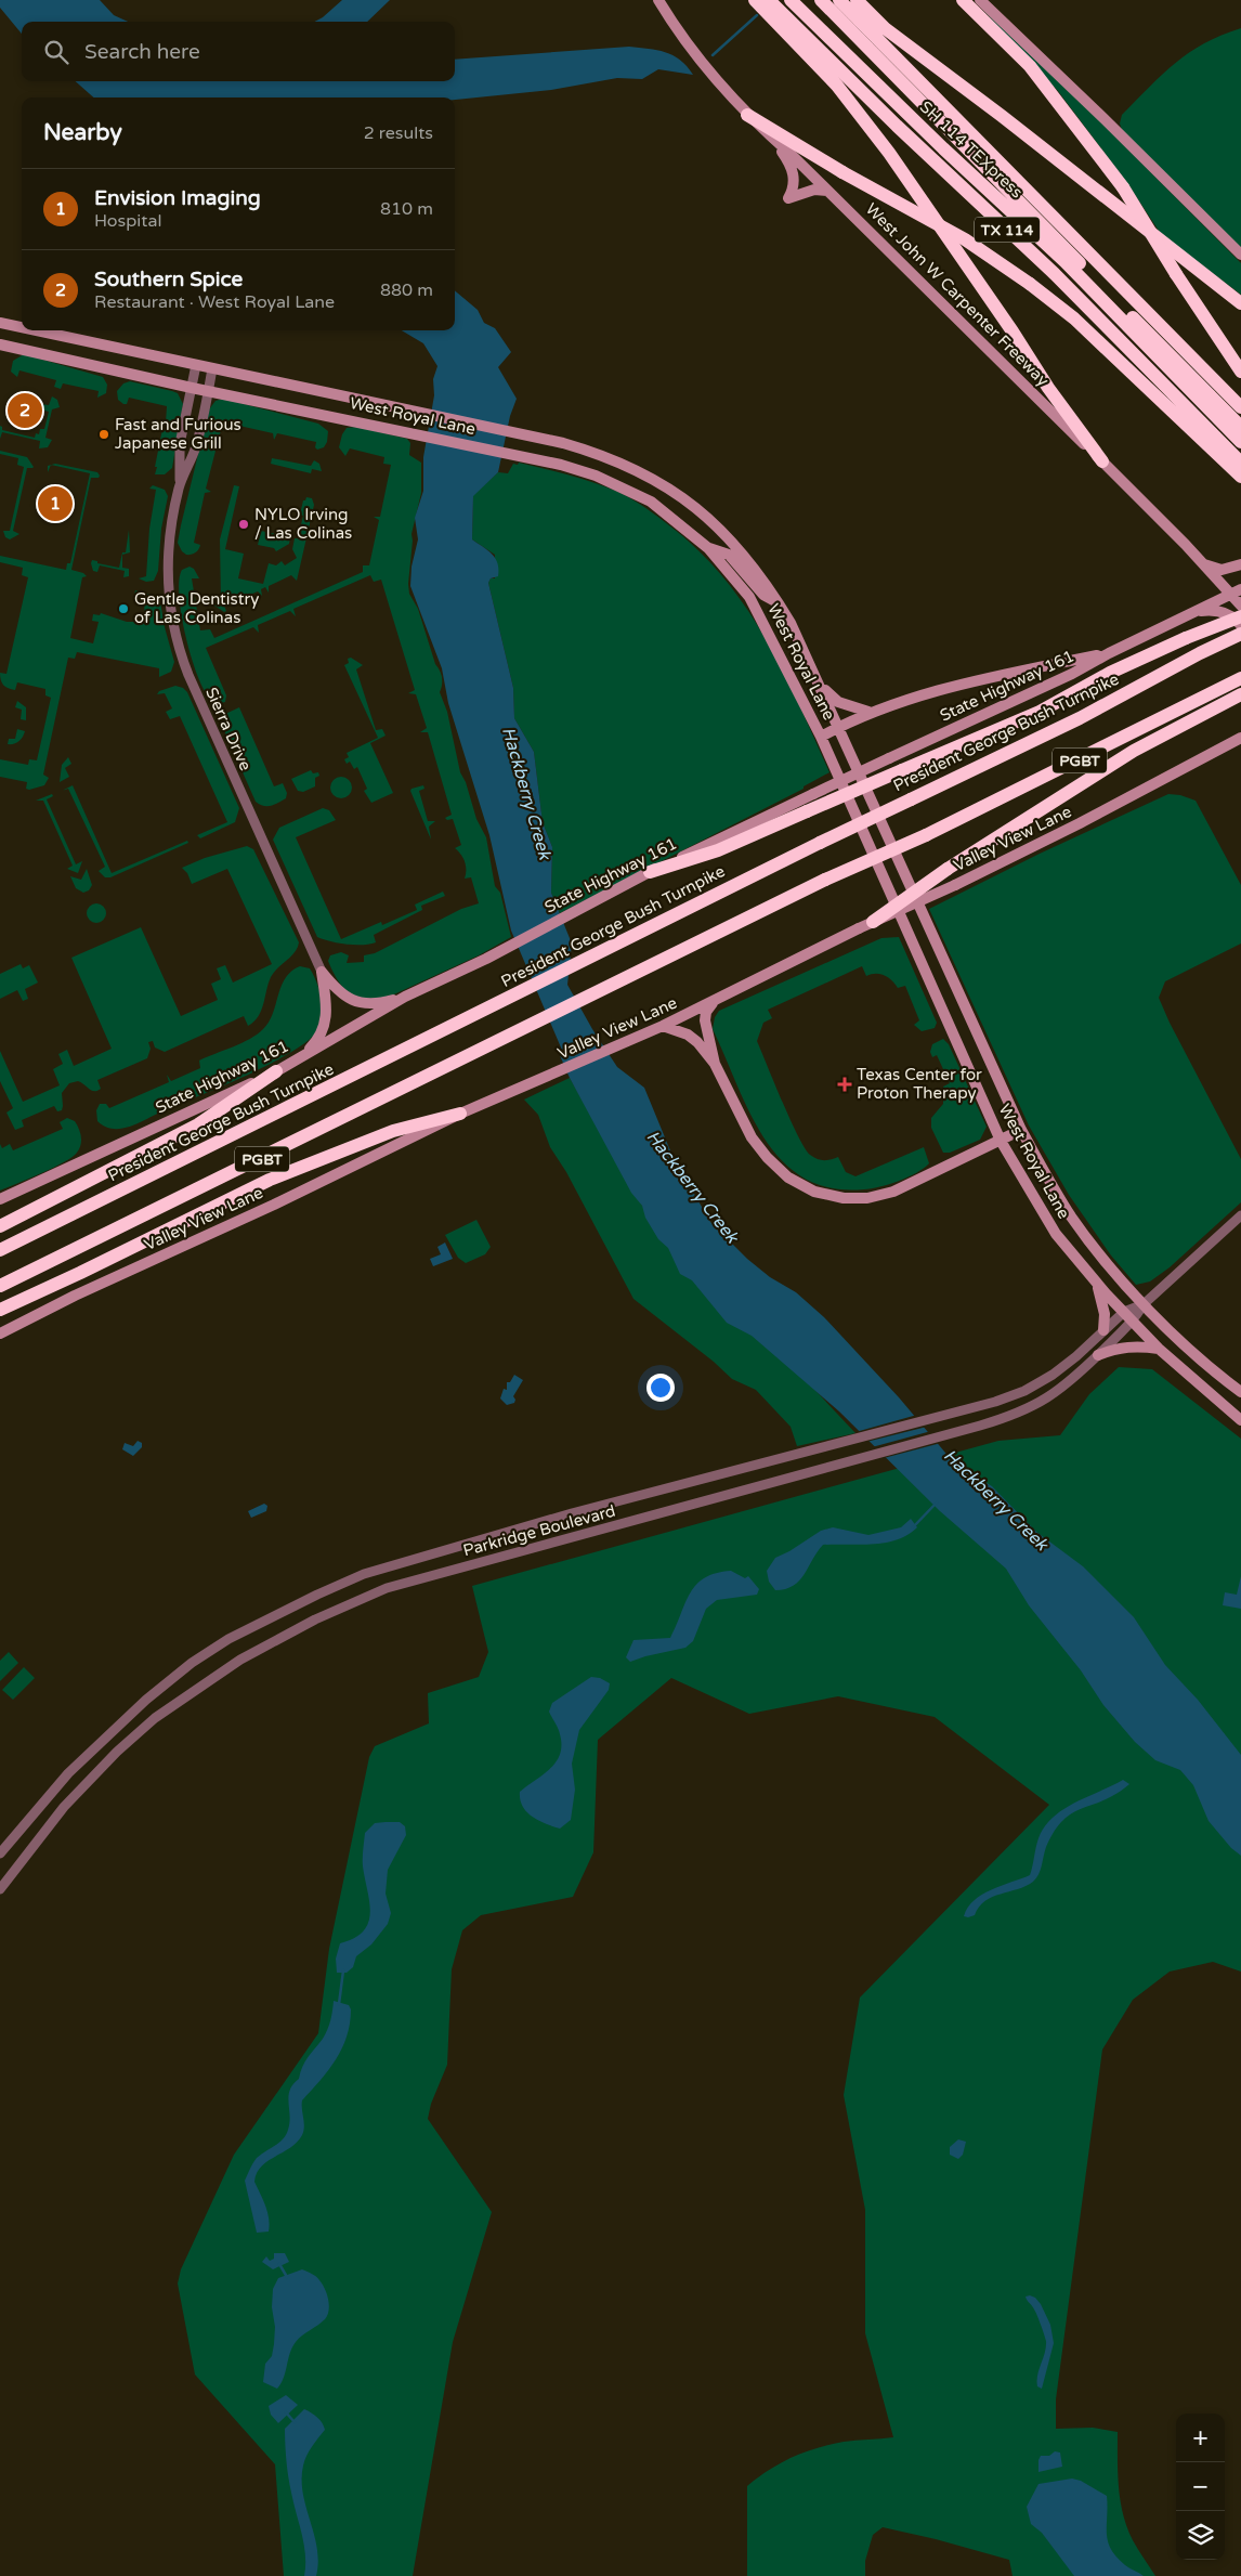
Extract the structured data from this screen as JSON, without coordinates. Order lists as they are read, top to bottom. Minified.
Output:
{"streets":{"highway":["SH 114 TEXpress","TX 114","President George Bush Turnpike","PGBT"],"main road":["West John W Carpenter Freeway","West Royal Lane","State Highway 161","Valley View Lane"],"street":["Sierra Drive","Parkridge Boulevard"]},"crossings":[["West John W Carpenter Freeway","State Highway 161"],["West Royal Lane","Sierra Drive"],["West Royal Lane","Parkridge Boulevard"]],"water":["Hackberry Creek"],"places":{"other":["Fast and Furious Japanese Grill","NYLO Irving / Las Colinas","Gentle Dentistry of Las Colinas"],"health":["Texas Center for Proton Therapy"]},"page":{"search":"Search here","heading":["Nearby","2 results"],"list":[{"mark":"1","name":"Envision Imaging","note":"Hospital","value":"810 m"},{"mark":"2","name":"Southern Spice","note":"Restaurant · West Royal Lane","value":"880 m"}],"pins":["2","1"],"map_buttons":["+","−"]}}
